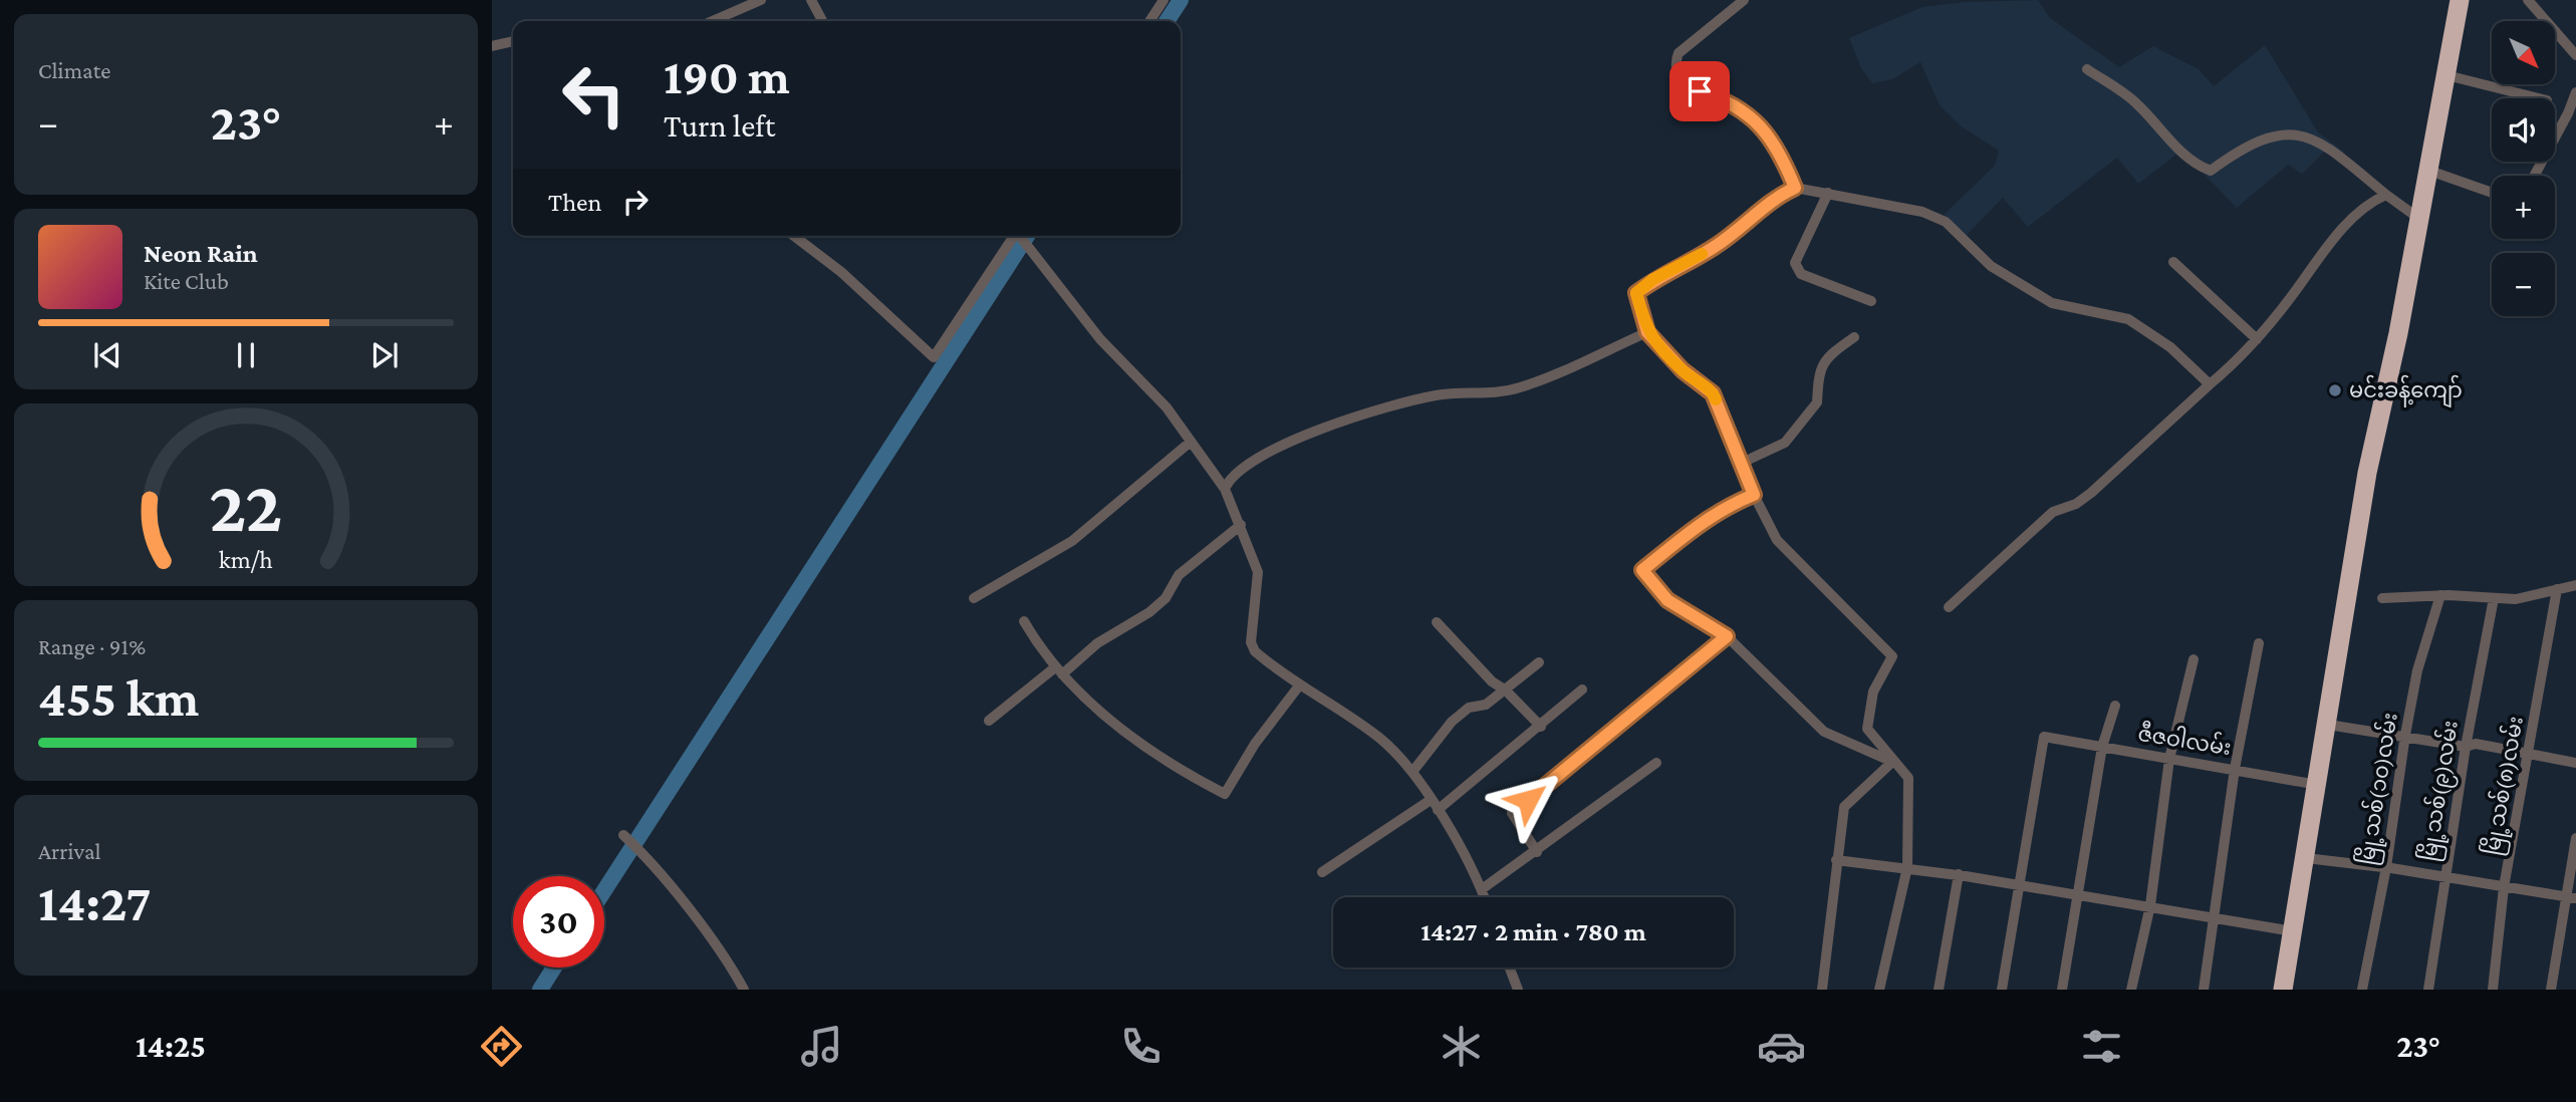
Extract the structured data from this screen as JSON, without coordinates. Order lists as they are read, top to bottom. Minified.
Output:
{"streets":{"street":["ဇီဇဝါလမ်း","မြို့သစ်(၈)လမ်း","မြို့သစ်(၁၀)လမ်း","မြို့သစ်(၉)လမ်း"]},"places":["မင်းခန့်ကျော်"],"north":"bottom right","page":{"tile":["Climate",["Range · 91%","455 km"],["Arrival","14:27"]],"map_buttons":["+","−"],"turn":["190 m","Turn left"],"heat":["−","23°","+"],"then":"Then","song":["Neon Rain","Kite Club"],"limit":"30","trip":"14:27 · 2 min · 780 m","tabs":["14:25","23°"],"gauge":["22","km/h"]}}
